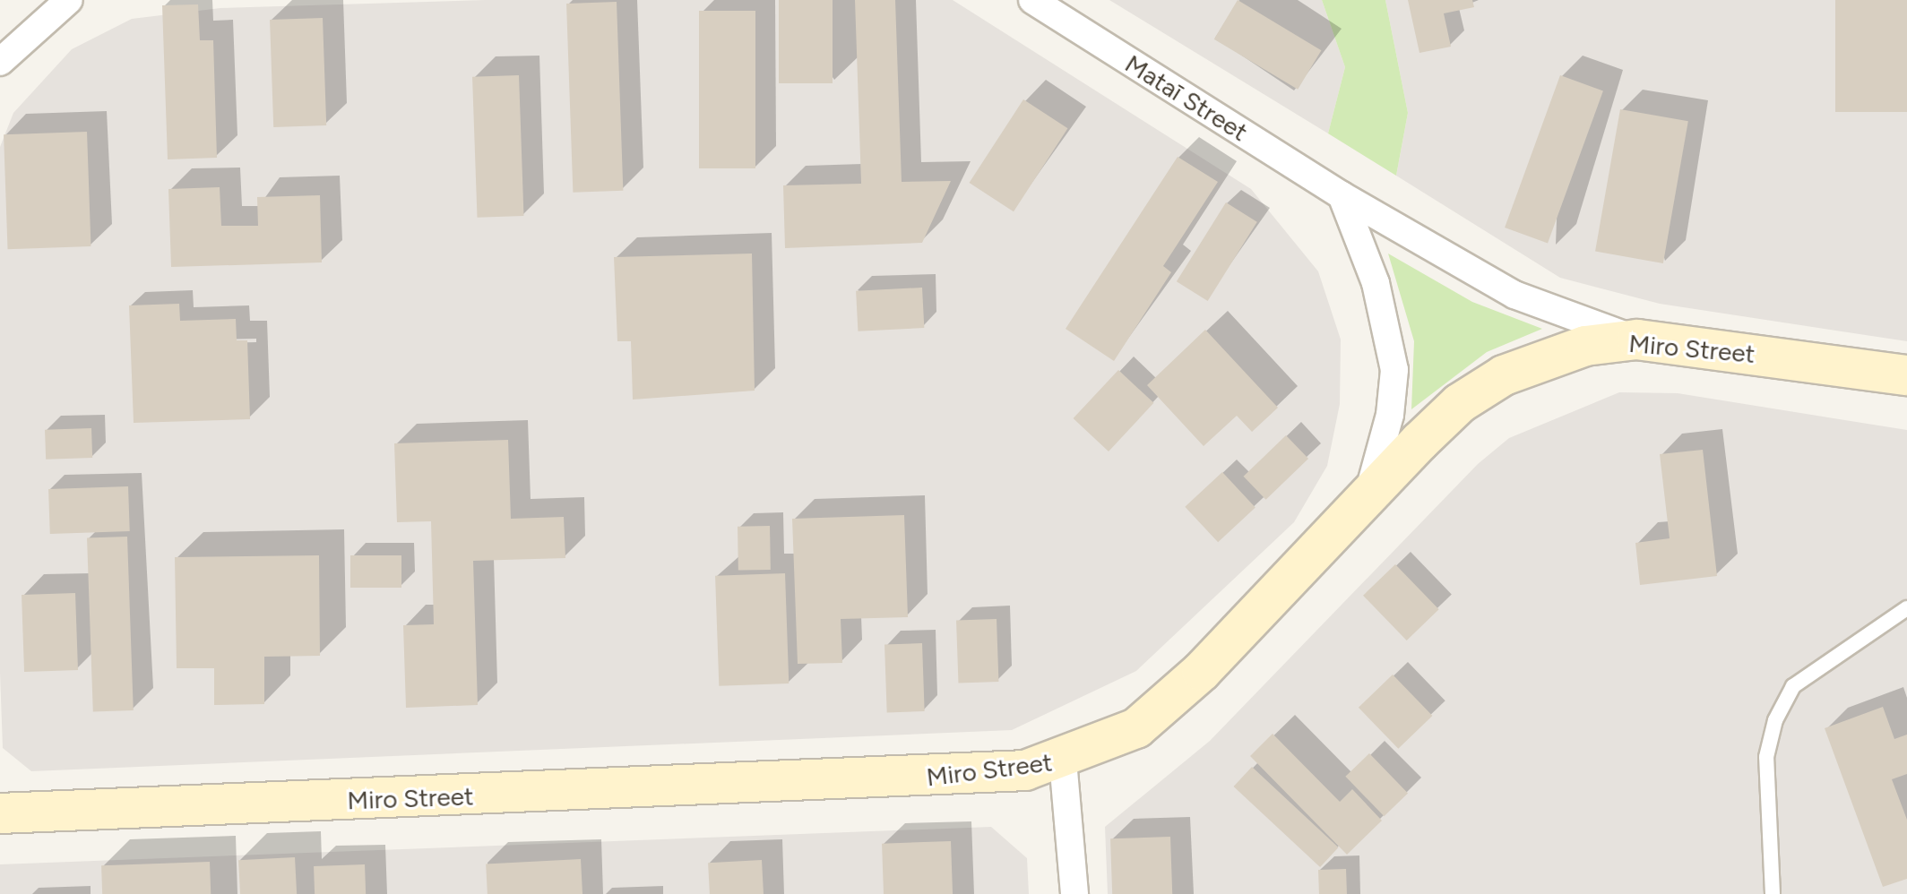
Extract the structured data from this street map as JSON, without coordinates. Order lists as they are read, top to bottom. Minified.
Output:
{"streets":{"street":["Mataī Street","Miro Street"]},"crossings":[["Mataī Street","Miro Street"]]}
